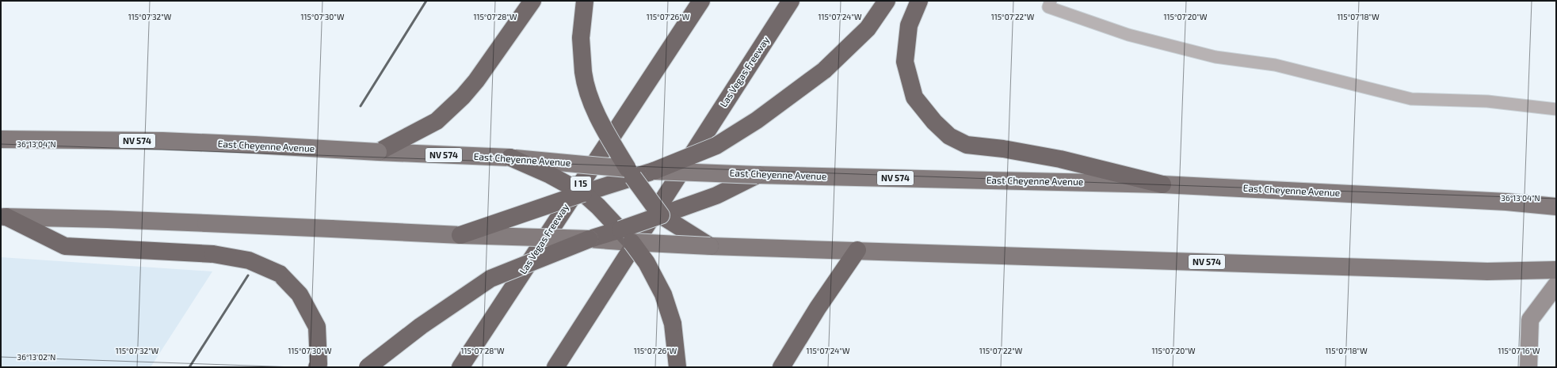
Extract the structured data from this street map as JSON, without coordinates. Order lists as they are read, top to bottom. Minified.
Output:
{"streets":{"highway":["Las Vegas Freeway","I 15"],"main road":["NV 574","East Cheyenne Avenue"]},"coordinates":["115°07'32\"W","115°07'30\"W","115°07'28\"W","115°07'26\"W","115°07'24\"W","115°07'22\"W","115°07'20\"W","115°07'18\"W","36°13'04\"N","115°07'16\"W","36°13'02\"N"]}
